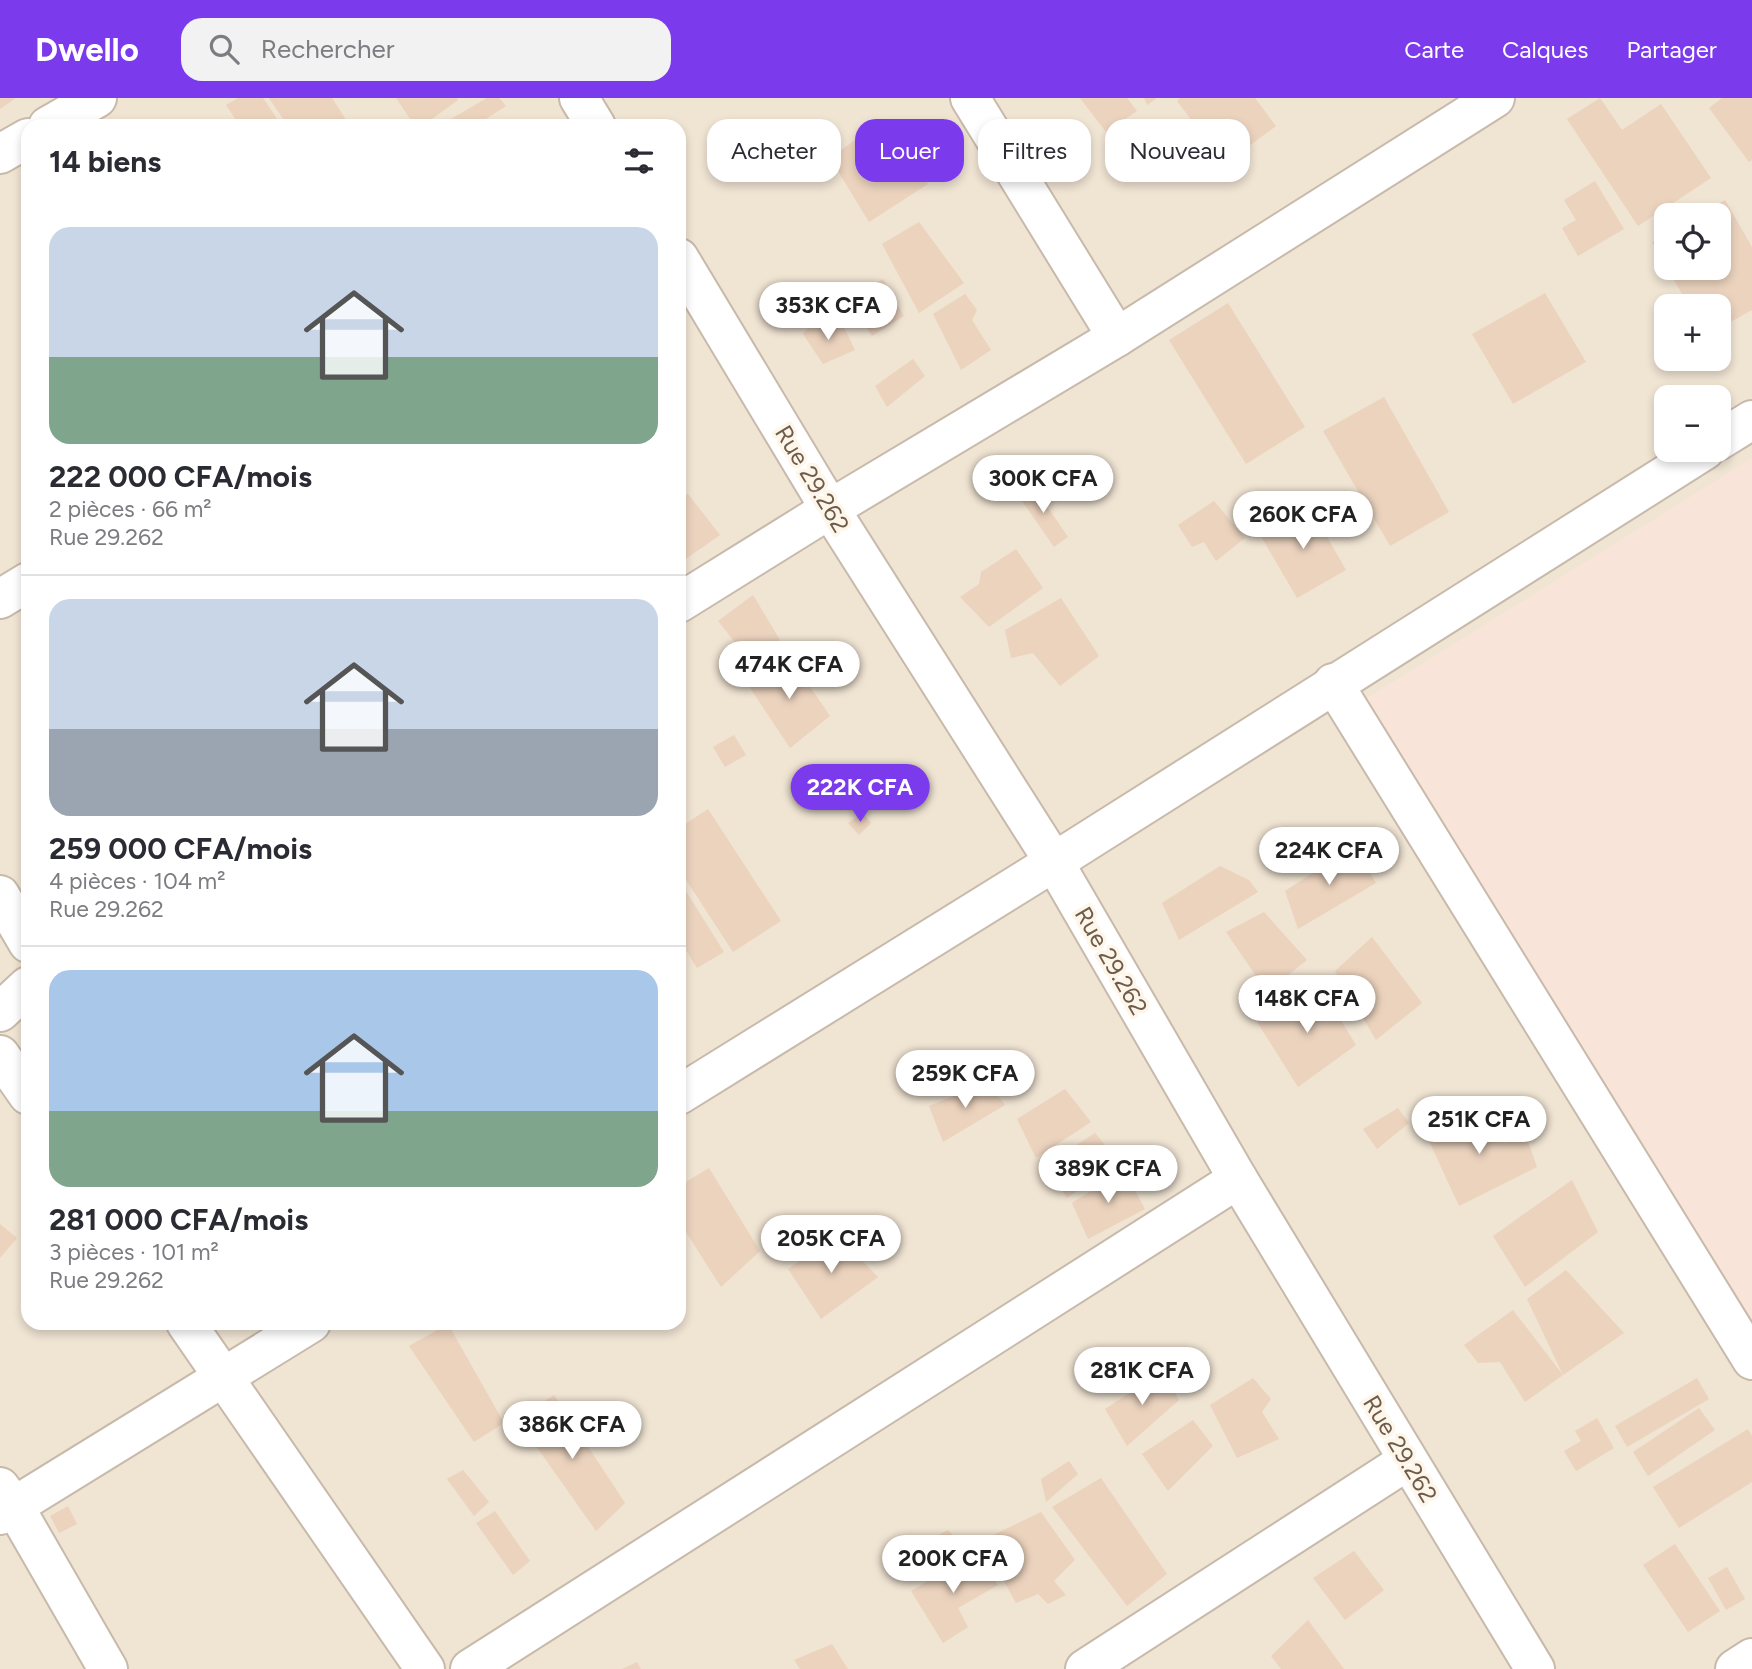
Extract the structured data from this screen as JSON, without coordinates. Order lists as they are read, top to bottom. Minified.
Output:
{"streets":{"street":["Rue 29.262"]},"page":{"header":"Dwello","search":"Rechercher","nav":["Carte","Calques","Partager"],"chip":["Acheter","Louer","Filtres","Nouveau"],"heading":"14 biens","map_buttons":["+","−"],"list":[{"name":"222 000 CFA/mois","note":"2 pièces · 66 m² · Rue 29.262"},{"name":"259 000 CFA/mois","note":"4 pièces · 104 m² · Rue 29.262"},{"name":"281 000 CFA/mois","note":"3 pièces · 101 m² · Rue 29.262"}],"price":["353K CFA","300K CFA","260K CFA","474K CFA","222K CFA","224K CFA","148K CFA","259K CFA","251K CFA","389K CFA","205K CFA","281K CFA","386K CFA","200K CFA"]}}
